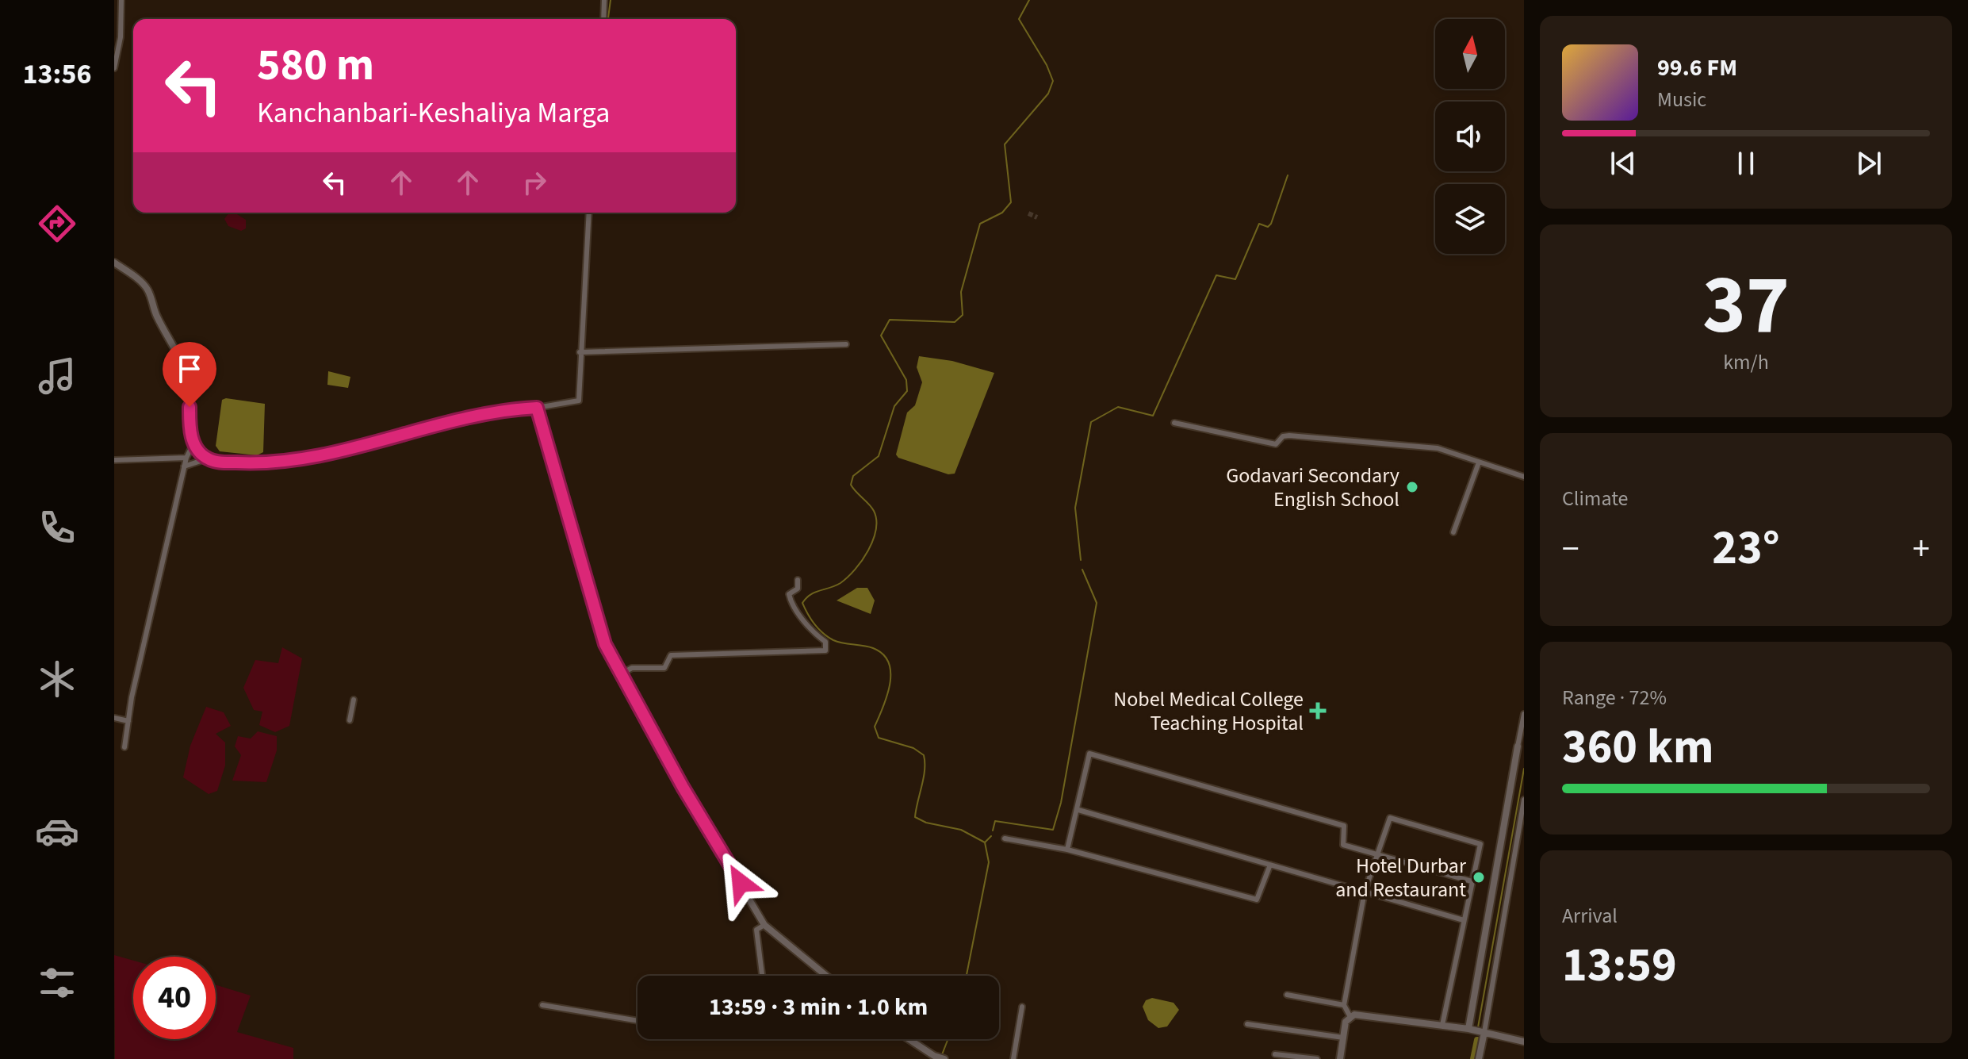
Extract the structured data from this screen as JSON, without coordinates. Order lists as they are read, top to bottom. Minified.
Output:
{"places":{"other":["Godavari Secondary English School","Hotel Durbar and Restaurant"],"health":["Nobel Medical College Teaching Hospital"]},"north":"top","page":{"tabs":"13:56","turn":["580 m","Kanchanbari-Keshaliya Marga"],"song":["99.6 FM","Music"],"tile":[["37","km/h"],"Climate",["Range · 72%","360 km"],["Arrival","13:59"]],"heat":["−","23°","+"],"limit":"40","trip":"13:59 · 3 min · 1.0 km"}}
